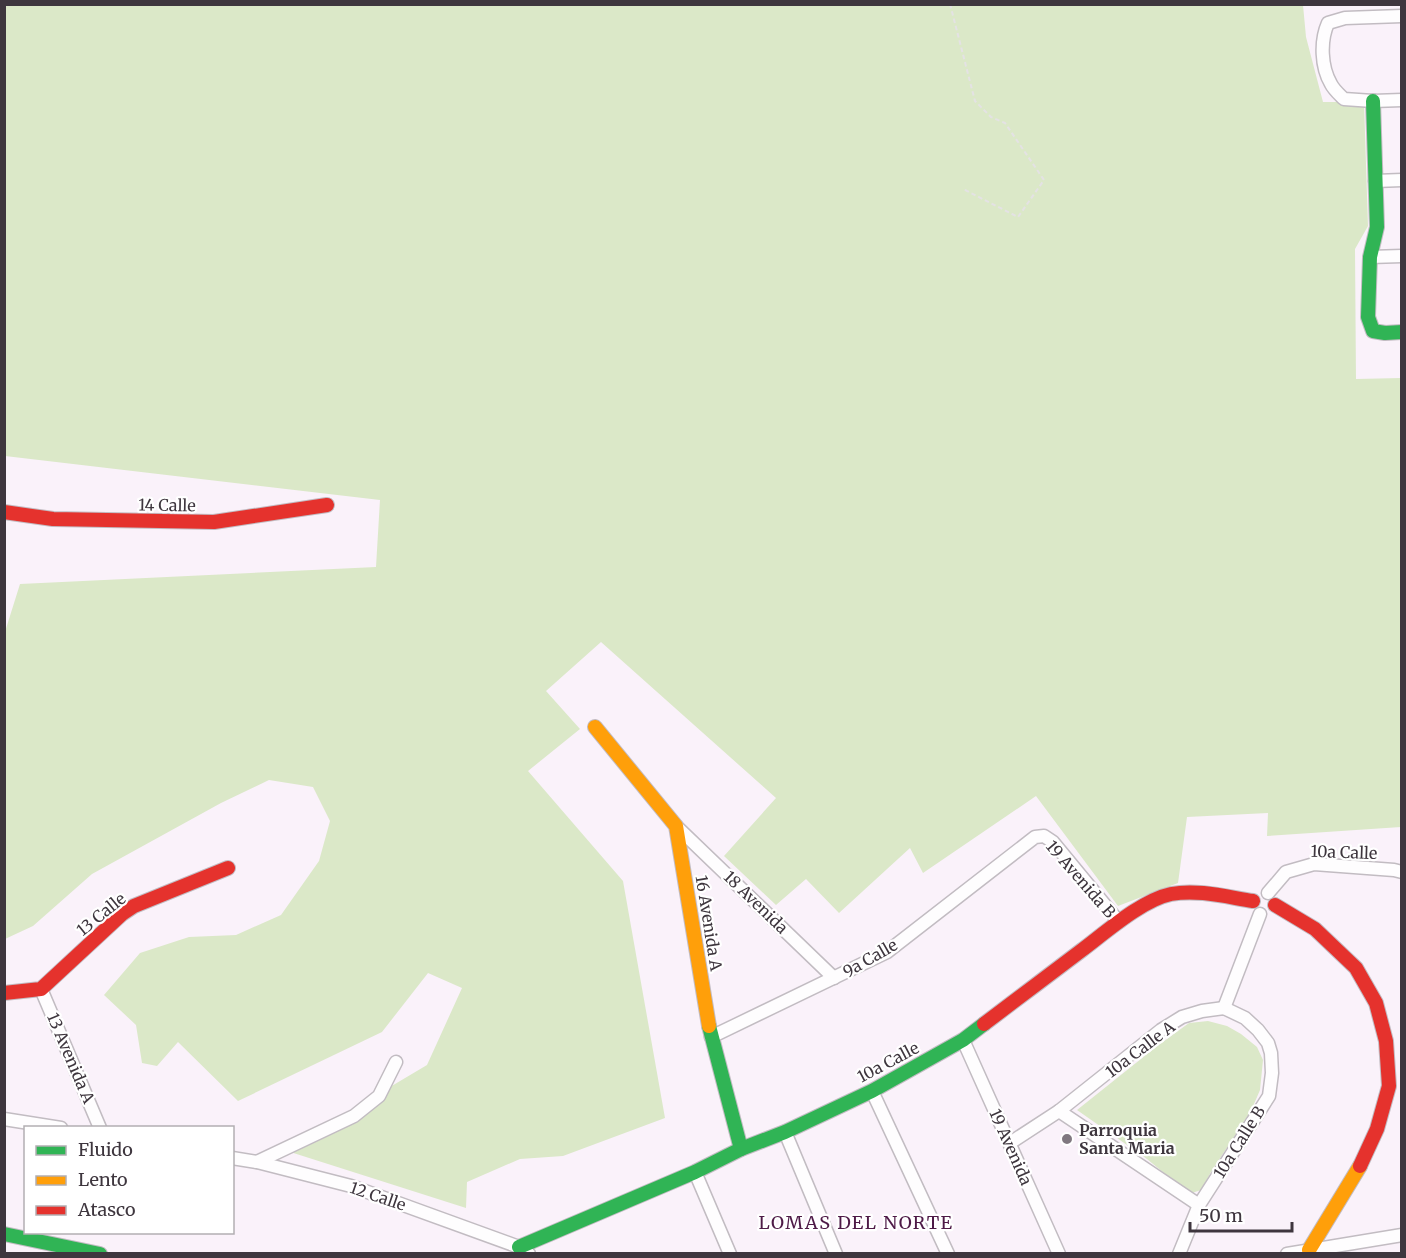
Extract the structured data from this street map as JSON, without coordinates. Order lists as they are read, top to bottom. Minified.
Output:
{"streets":{"street":["14 Calle","10a Calle","19 Avenida B","18 Avenida","13 Calle","16 Avenida A","9a Calle","10a Calle A","13 Avenida A","10a Calle B","19 Avenida","12 Calle"]},"crossings":[["10a Calle","19 Avenida B"],["10a Calle","16 Avenida A"],["10a Calle","19 Avenida"],["10a Calle","12 Calle"],["19 Avenida B","9a Calle"],["18 Avenida","16 Avenida A"],["18 Avenida","9a Calle"],["13 Calle","13 Avenida A"],["16 Avenida A","9a Calle"],["10a Calle A","10a Calle B"],["10a Calle A","19 Avenida"]],"districts":["LOMAS DEL NORTE"],"places":["Parroquia Santa Maria"],"legend":["Fluido","Lento","Atasco"],"scale_bar":"50 m"}
